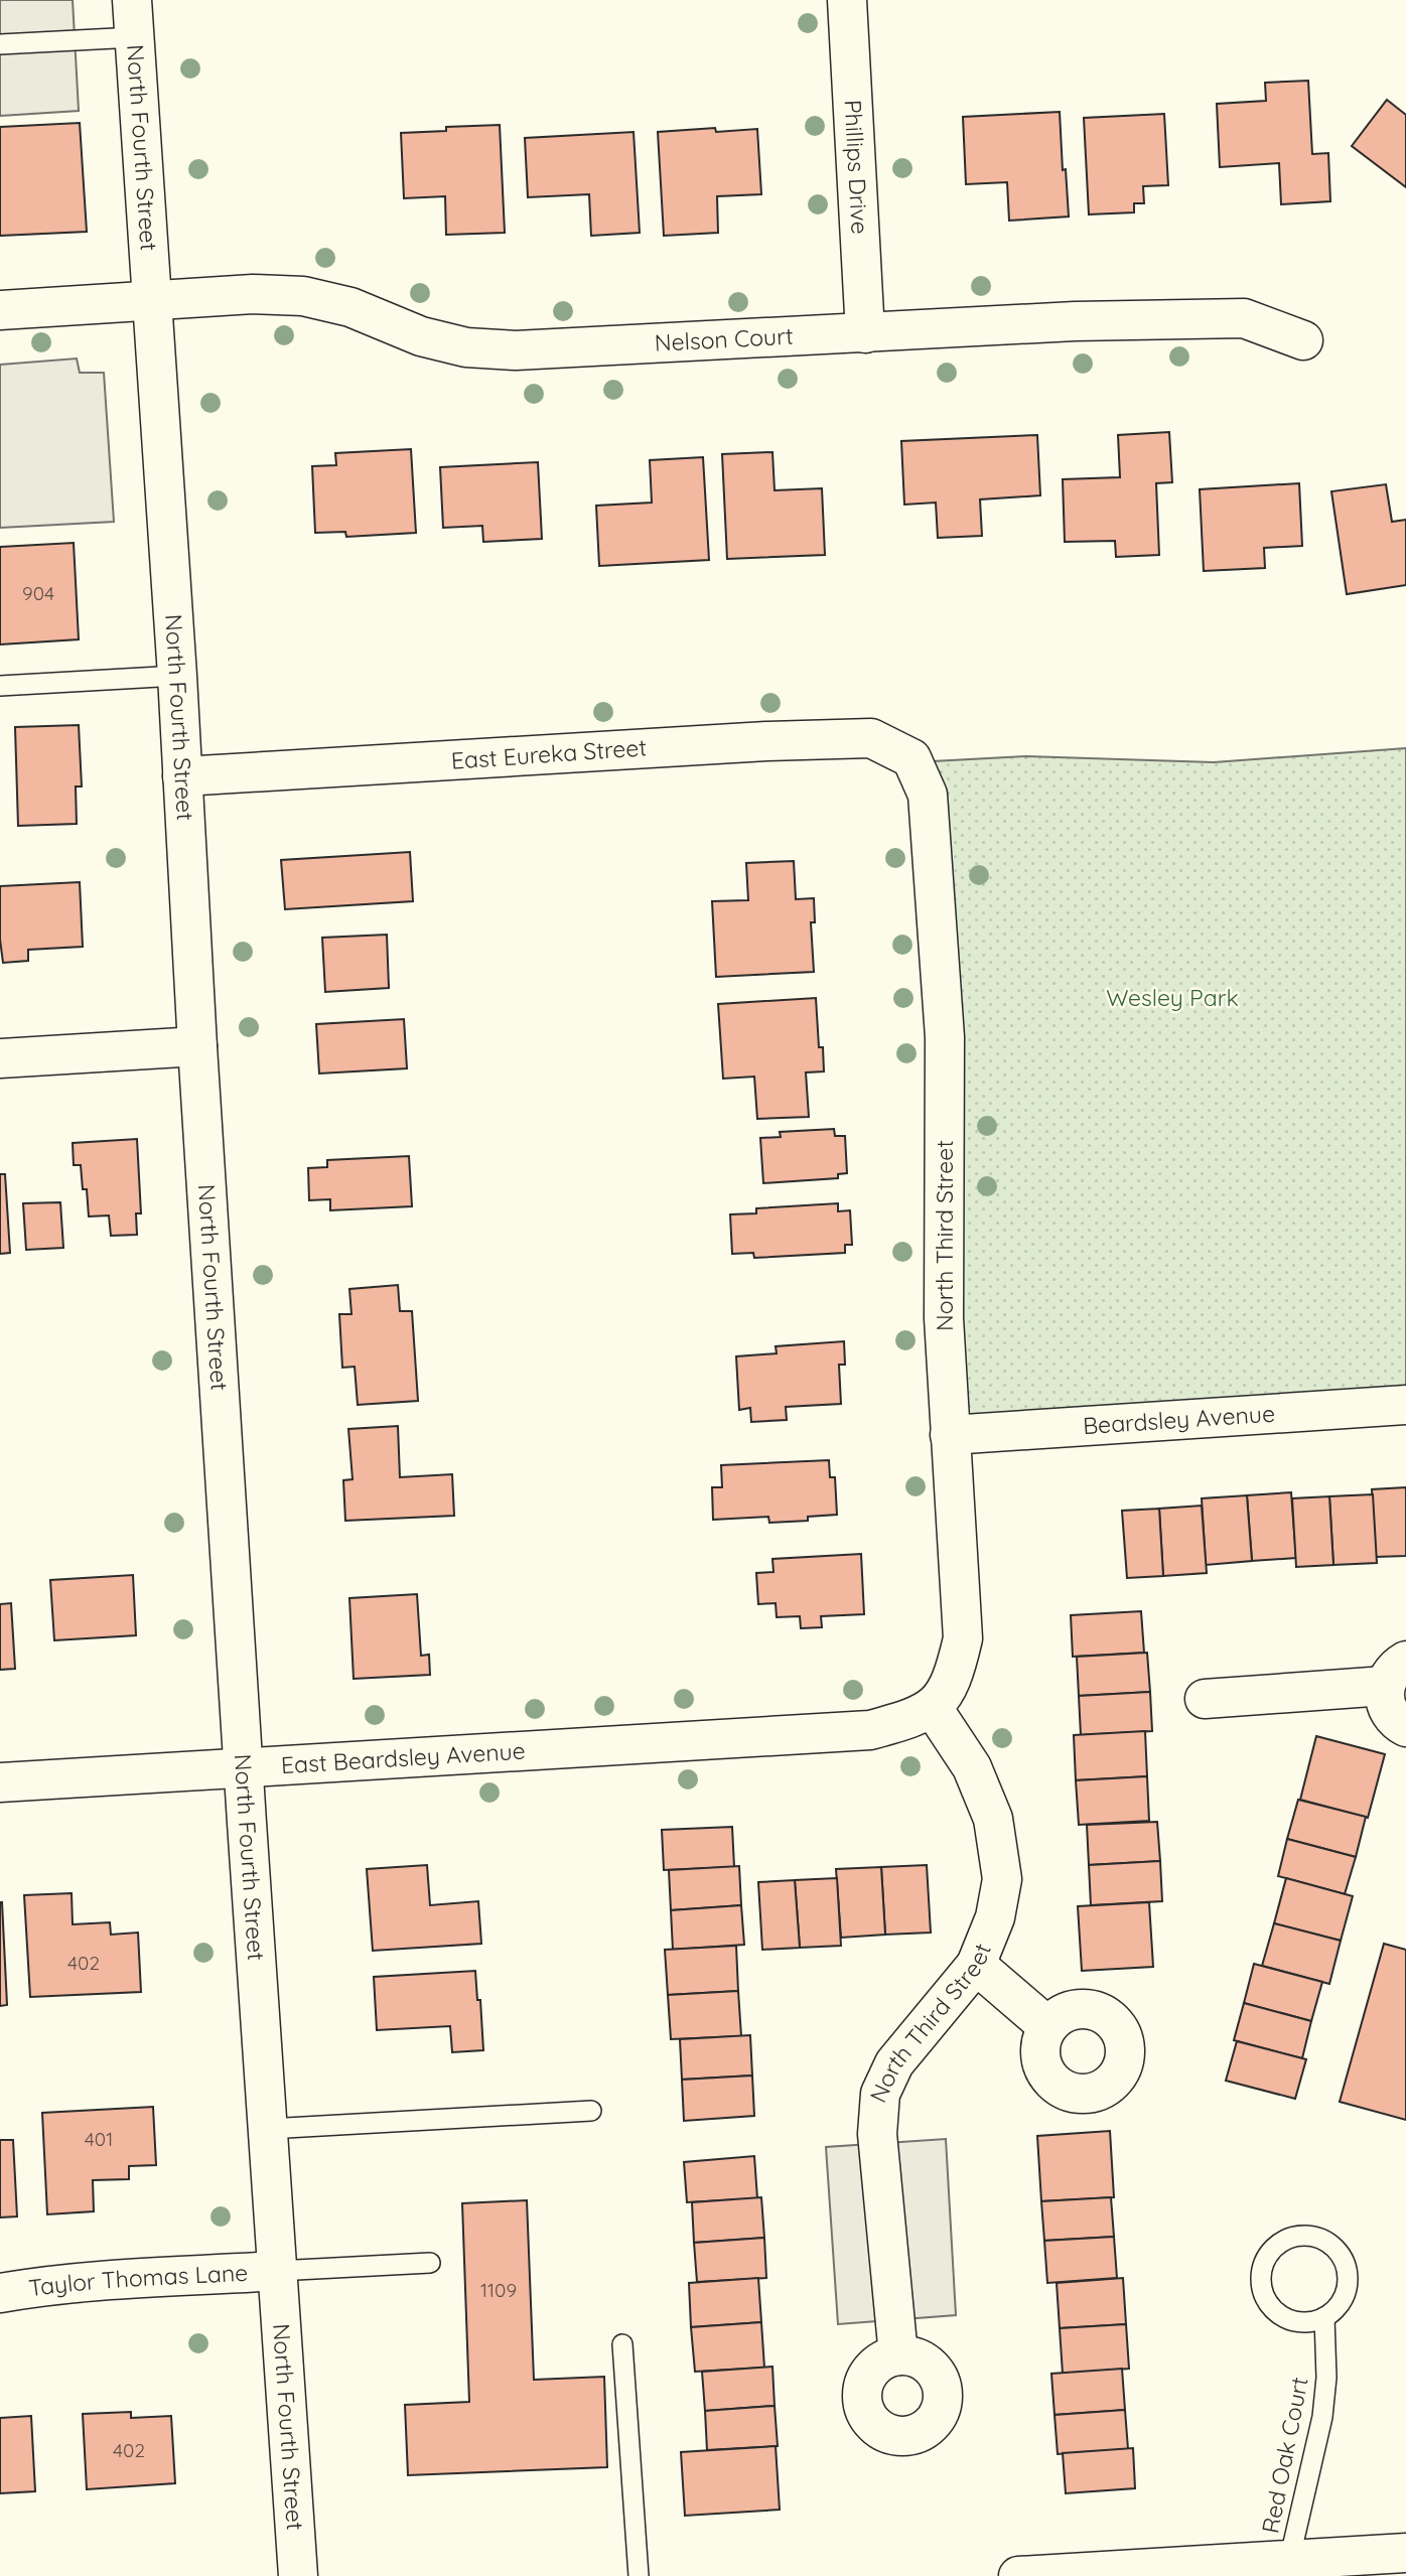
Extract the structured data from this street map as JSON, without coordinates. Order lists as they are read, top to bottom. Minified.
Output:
{"streets":{"street":["North Fourth Street","Phillips Drive","Nelson Court","East Eureka Street","North Third Street","Beardsley Avenue","East Beardsley Avenue","Taylor Thomas Lane"],"lane":["Red Oak Court"]},"crossings":[["North Fourth Street","Nelson Court"],["North Fourth Street","East Eureka Street"],["North Fourth Street","East Beardsley Avenue"],["North Fourth Street","Taylor Thomas Lane"],["Phillips Drive","Nelson Court"],["East Eureka Street","North Third Street"],["North Third Street","Beardsley Avenue"],["North Third Street","East Beardsley Avenue"]],"parks":["Wesley Park"],"house_numbers":["904","402","401","1109","402"]}
